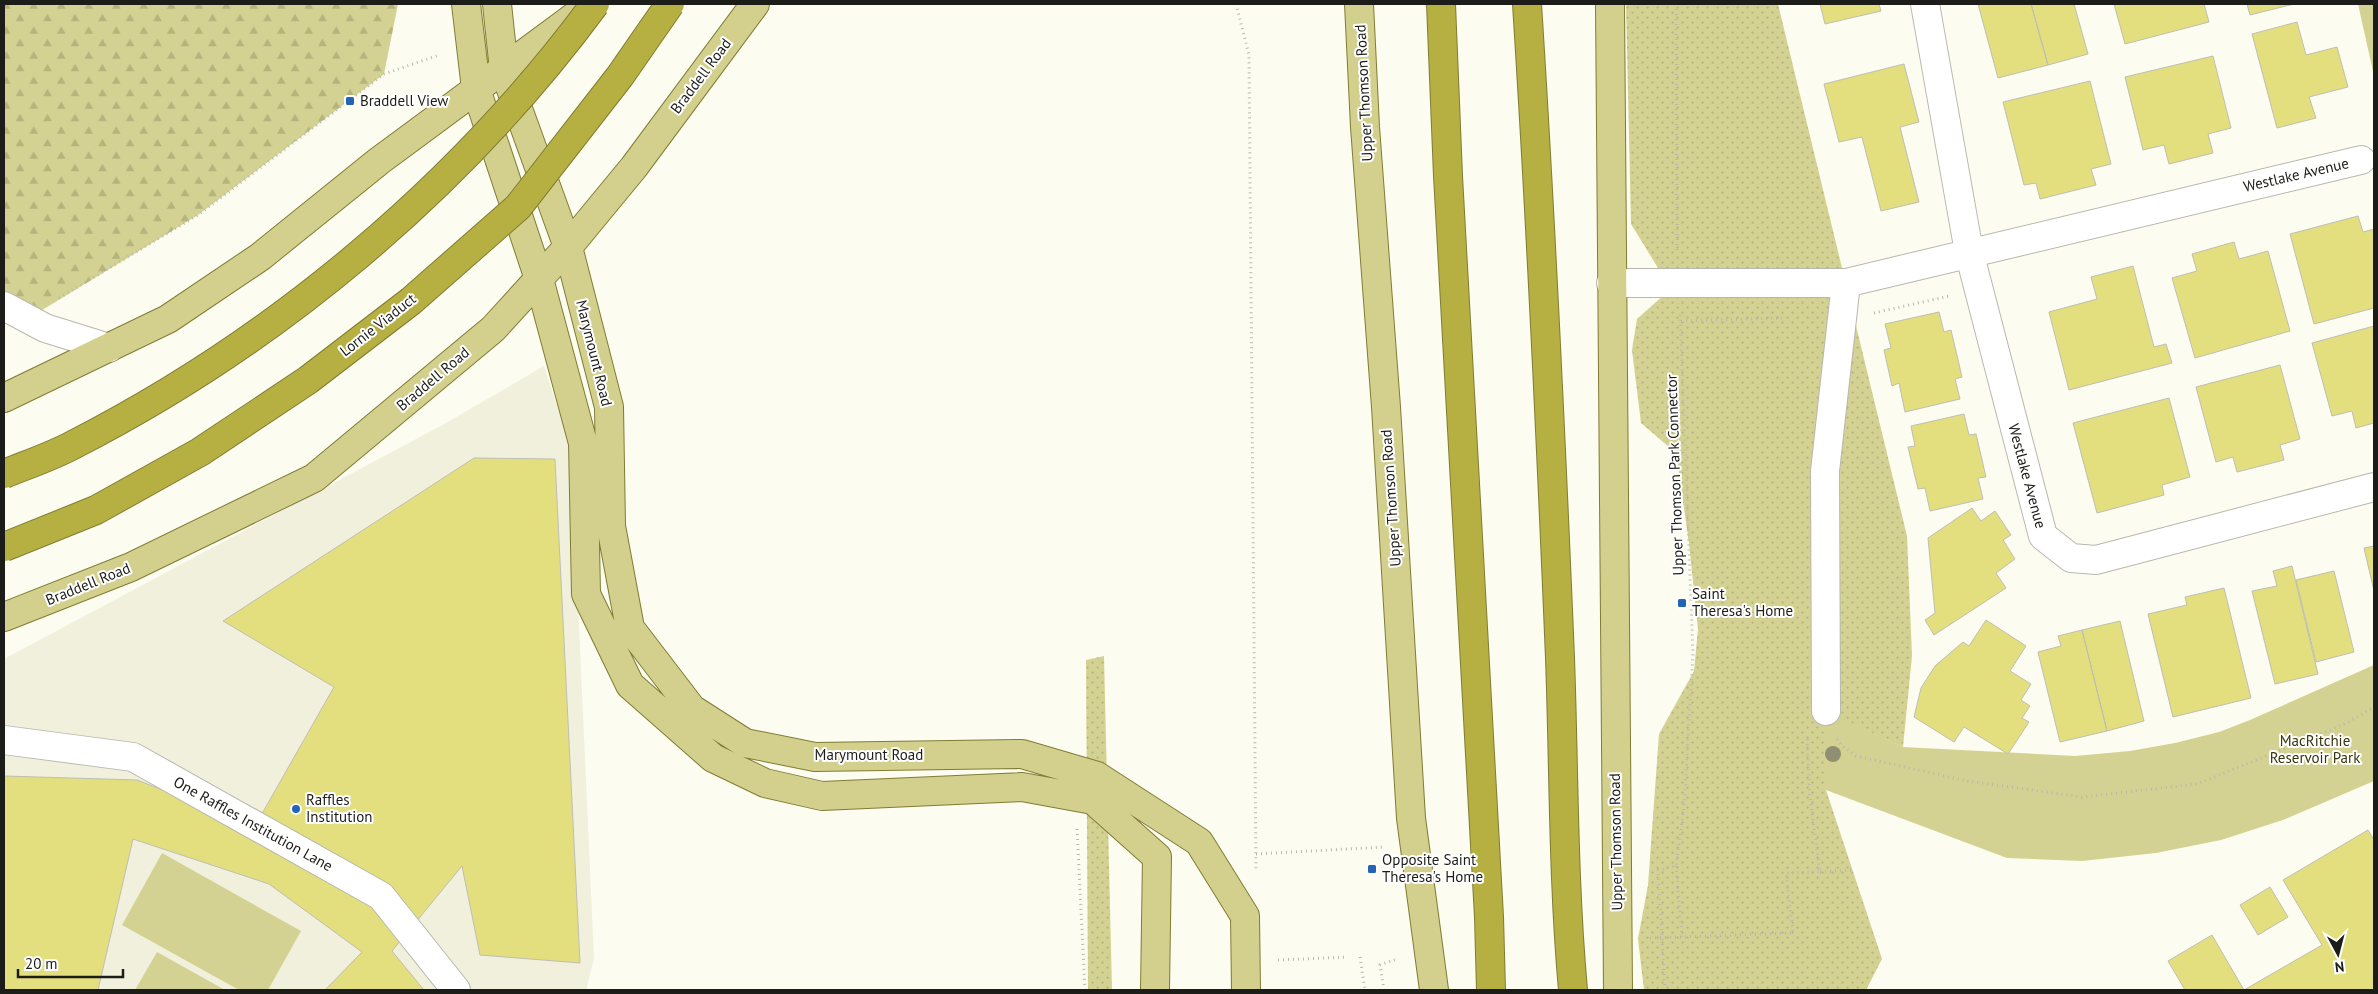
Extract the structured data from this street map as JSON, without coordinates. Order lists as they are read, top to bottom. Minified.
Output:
{"streets":{"highway":["Lornie Viaduct"],"main road":["Braddell Road","Upper Thomson Road","Marymount Road"],"street":["Westlake Avenue","One Raffles Institution Lane"],"path":["Upper Thomson Park Connector"]},"crossings":[["Braddell Road","Marymount Road"],["Upper Thomson Road","Westlake Avenue"],["Westlake Avenue","Upper Thomson Park Connector"]],"parks":["MacRitchie Reservoir Park"],"places":{"transit":["Braddell View","Saint Theresa's Home","Opposite Saint Theresa's Home"],"other":["Raffles Institution"]},"scale_bar":"20 m","north":"bottom"}
